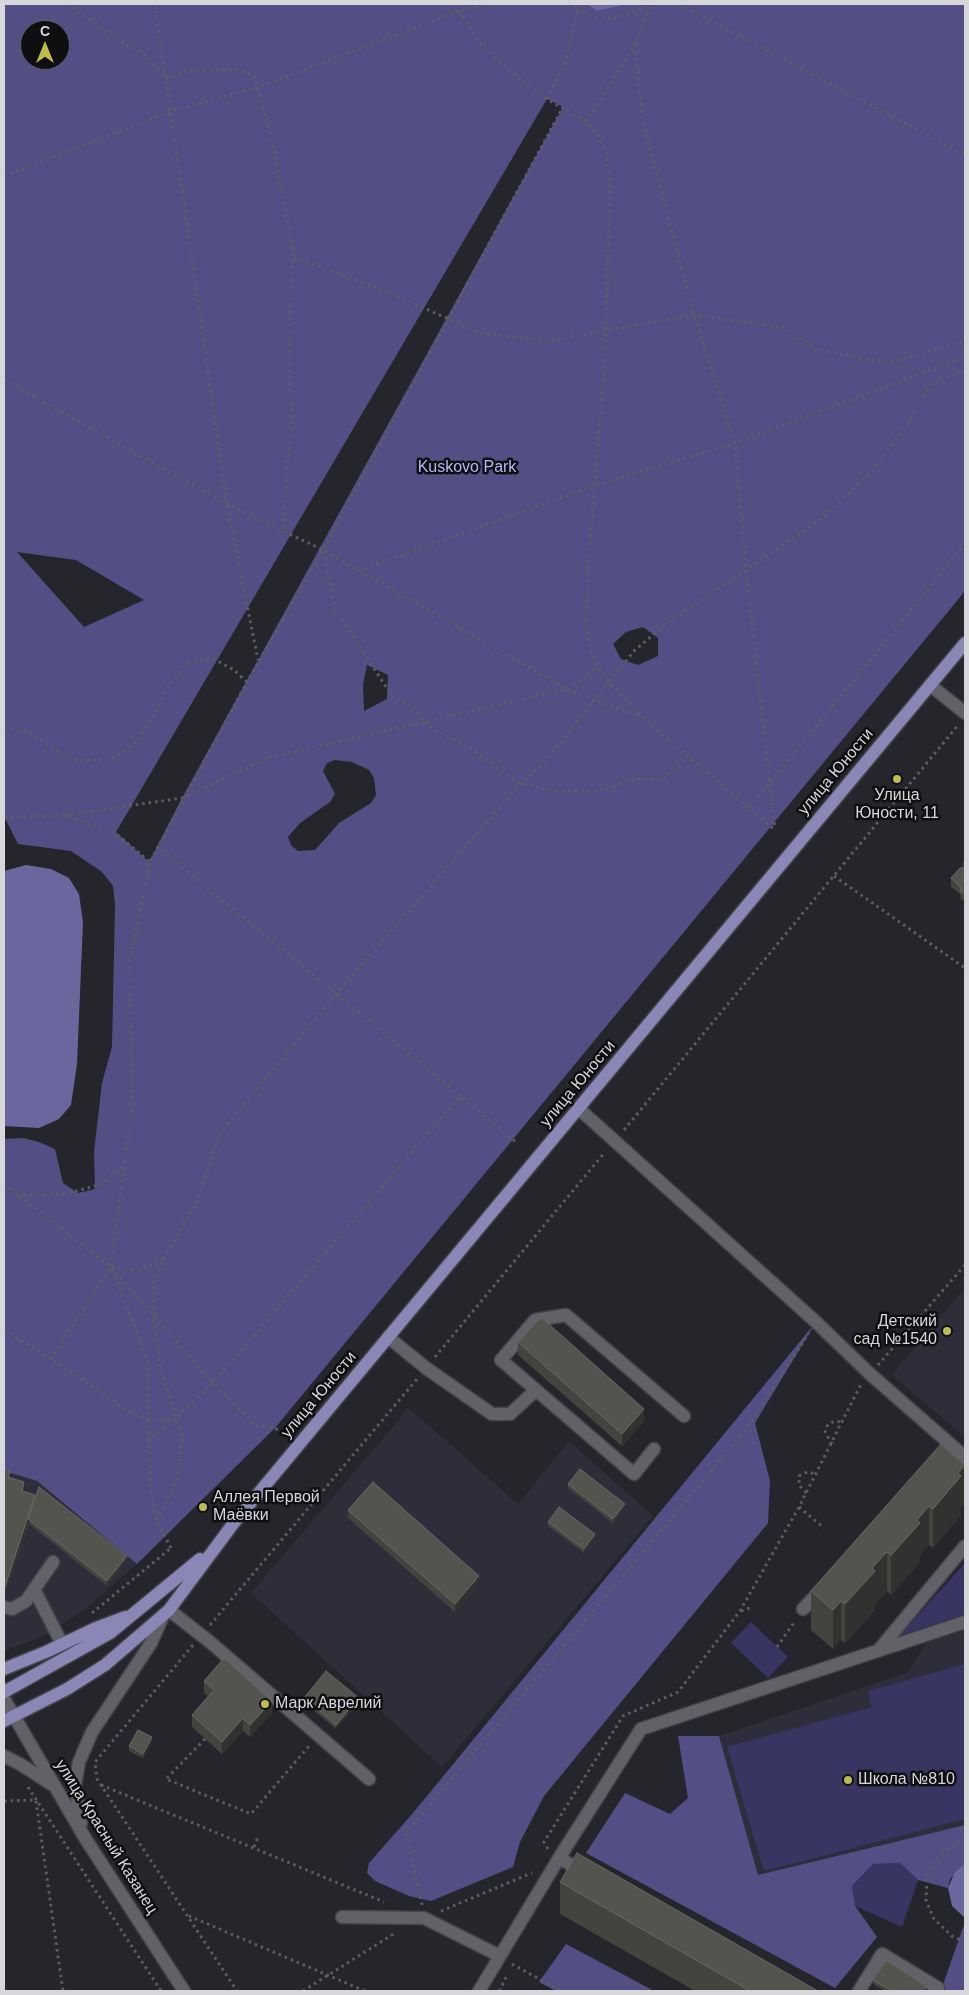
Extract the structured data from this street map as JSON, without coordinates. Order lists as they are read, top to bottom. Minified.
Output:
{"streets":{"main road":["улица Юности"],"street":["улица Красный Казанец"]},"crossings":[["улица Юности","улица Красный Казанец"]],"parks":["Kuskovo Park"],"places":["Улица Юности, 11","Детский сад №1540","Аллея Первой Маёвки","Марк Аврелий","Школа №810"],"north":"top"}
